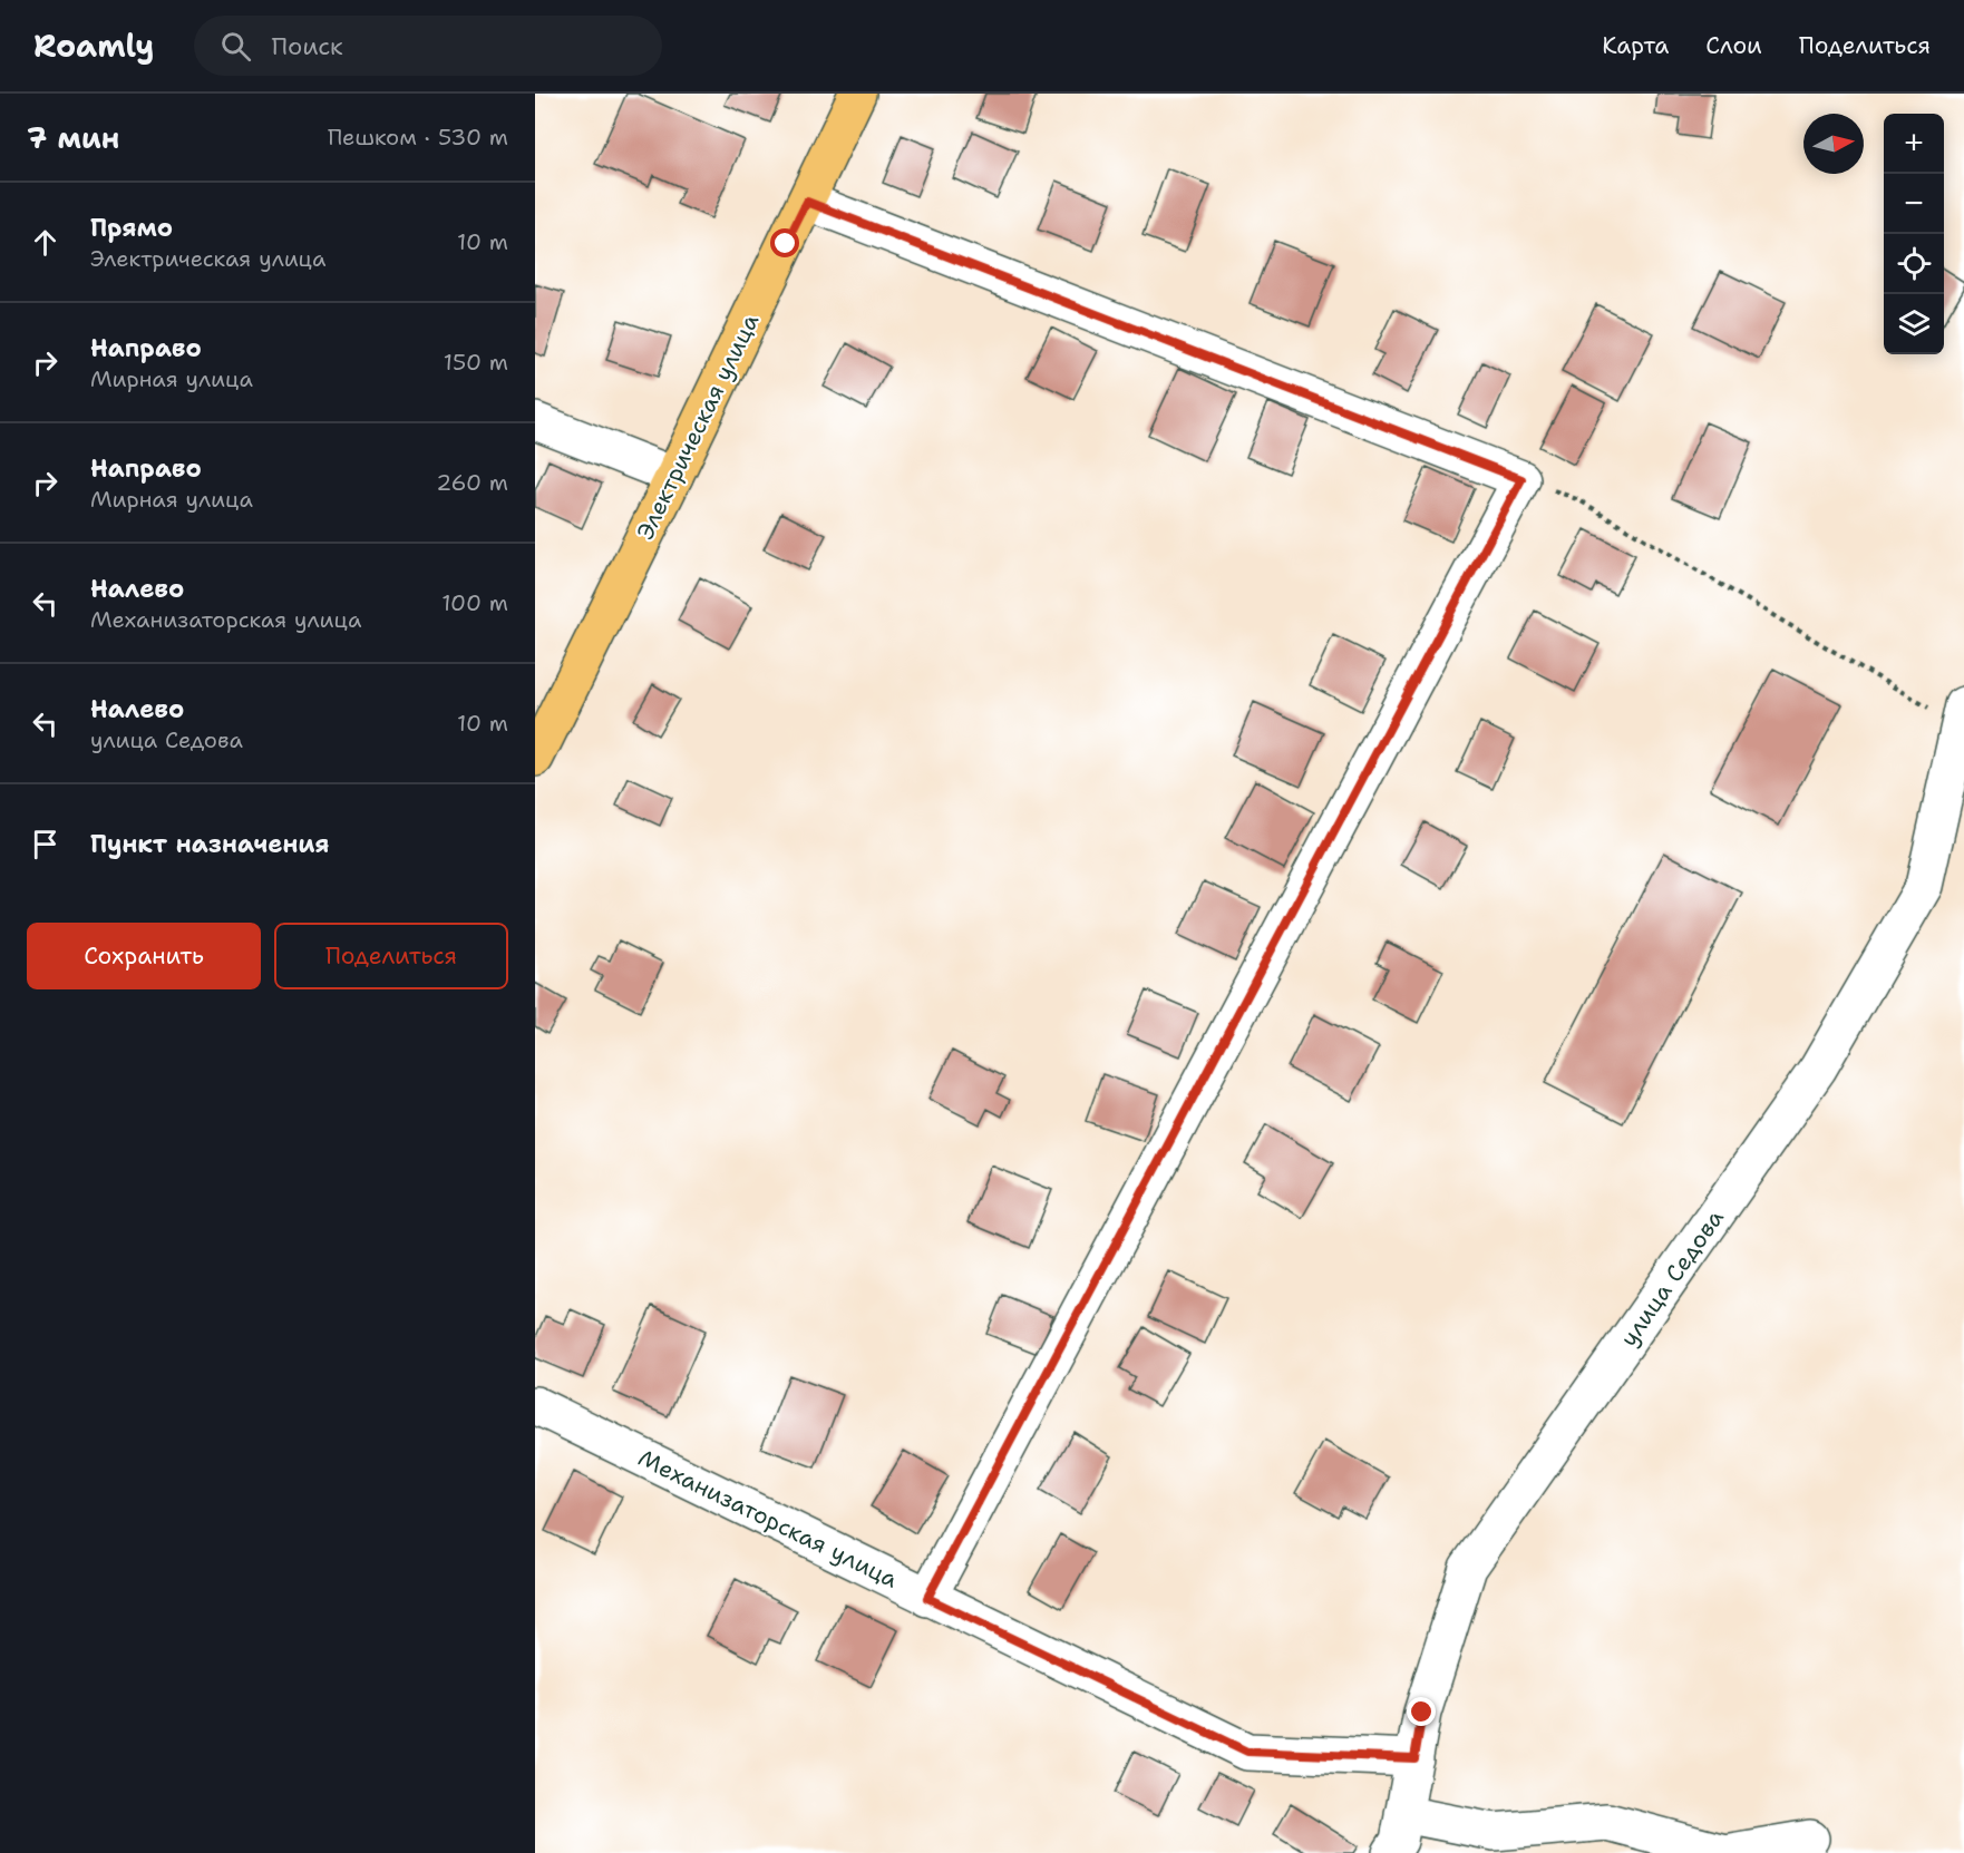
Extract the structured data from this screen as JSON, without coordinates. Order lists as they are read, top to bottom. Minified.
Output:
{"streets":{"main road":["Электрическая улица"],"street":["улица Седова","Механизаторская улица"]},"crossings":[["улица Седова","Механизаторская улица"]],"north":"right","page":{"header":"Roamly","search":"Поиск","nav":["Карта","Слои","Поделиться"],"heading":["7 мин","Пешком · 530 m"],"map_buttons":["+","−"],"list":[["Прямо","Электрическая улица","10 m"],["Направо","Мирная улица","150 m"],["Направо","Мирная улица","260 m"],["Налево","Механизаторская улица","100 m"],["Налево","улица Седова","10 m"],"Пункт назначения"],"buttons":["Сохранить","Поделиться"]}}
